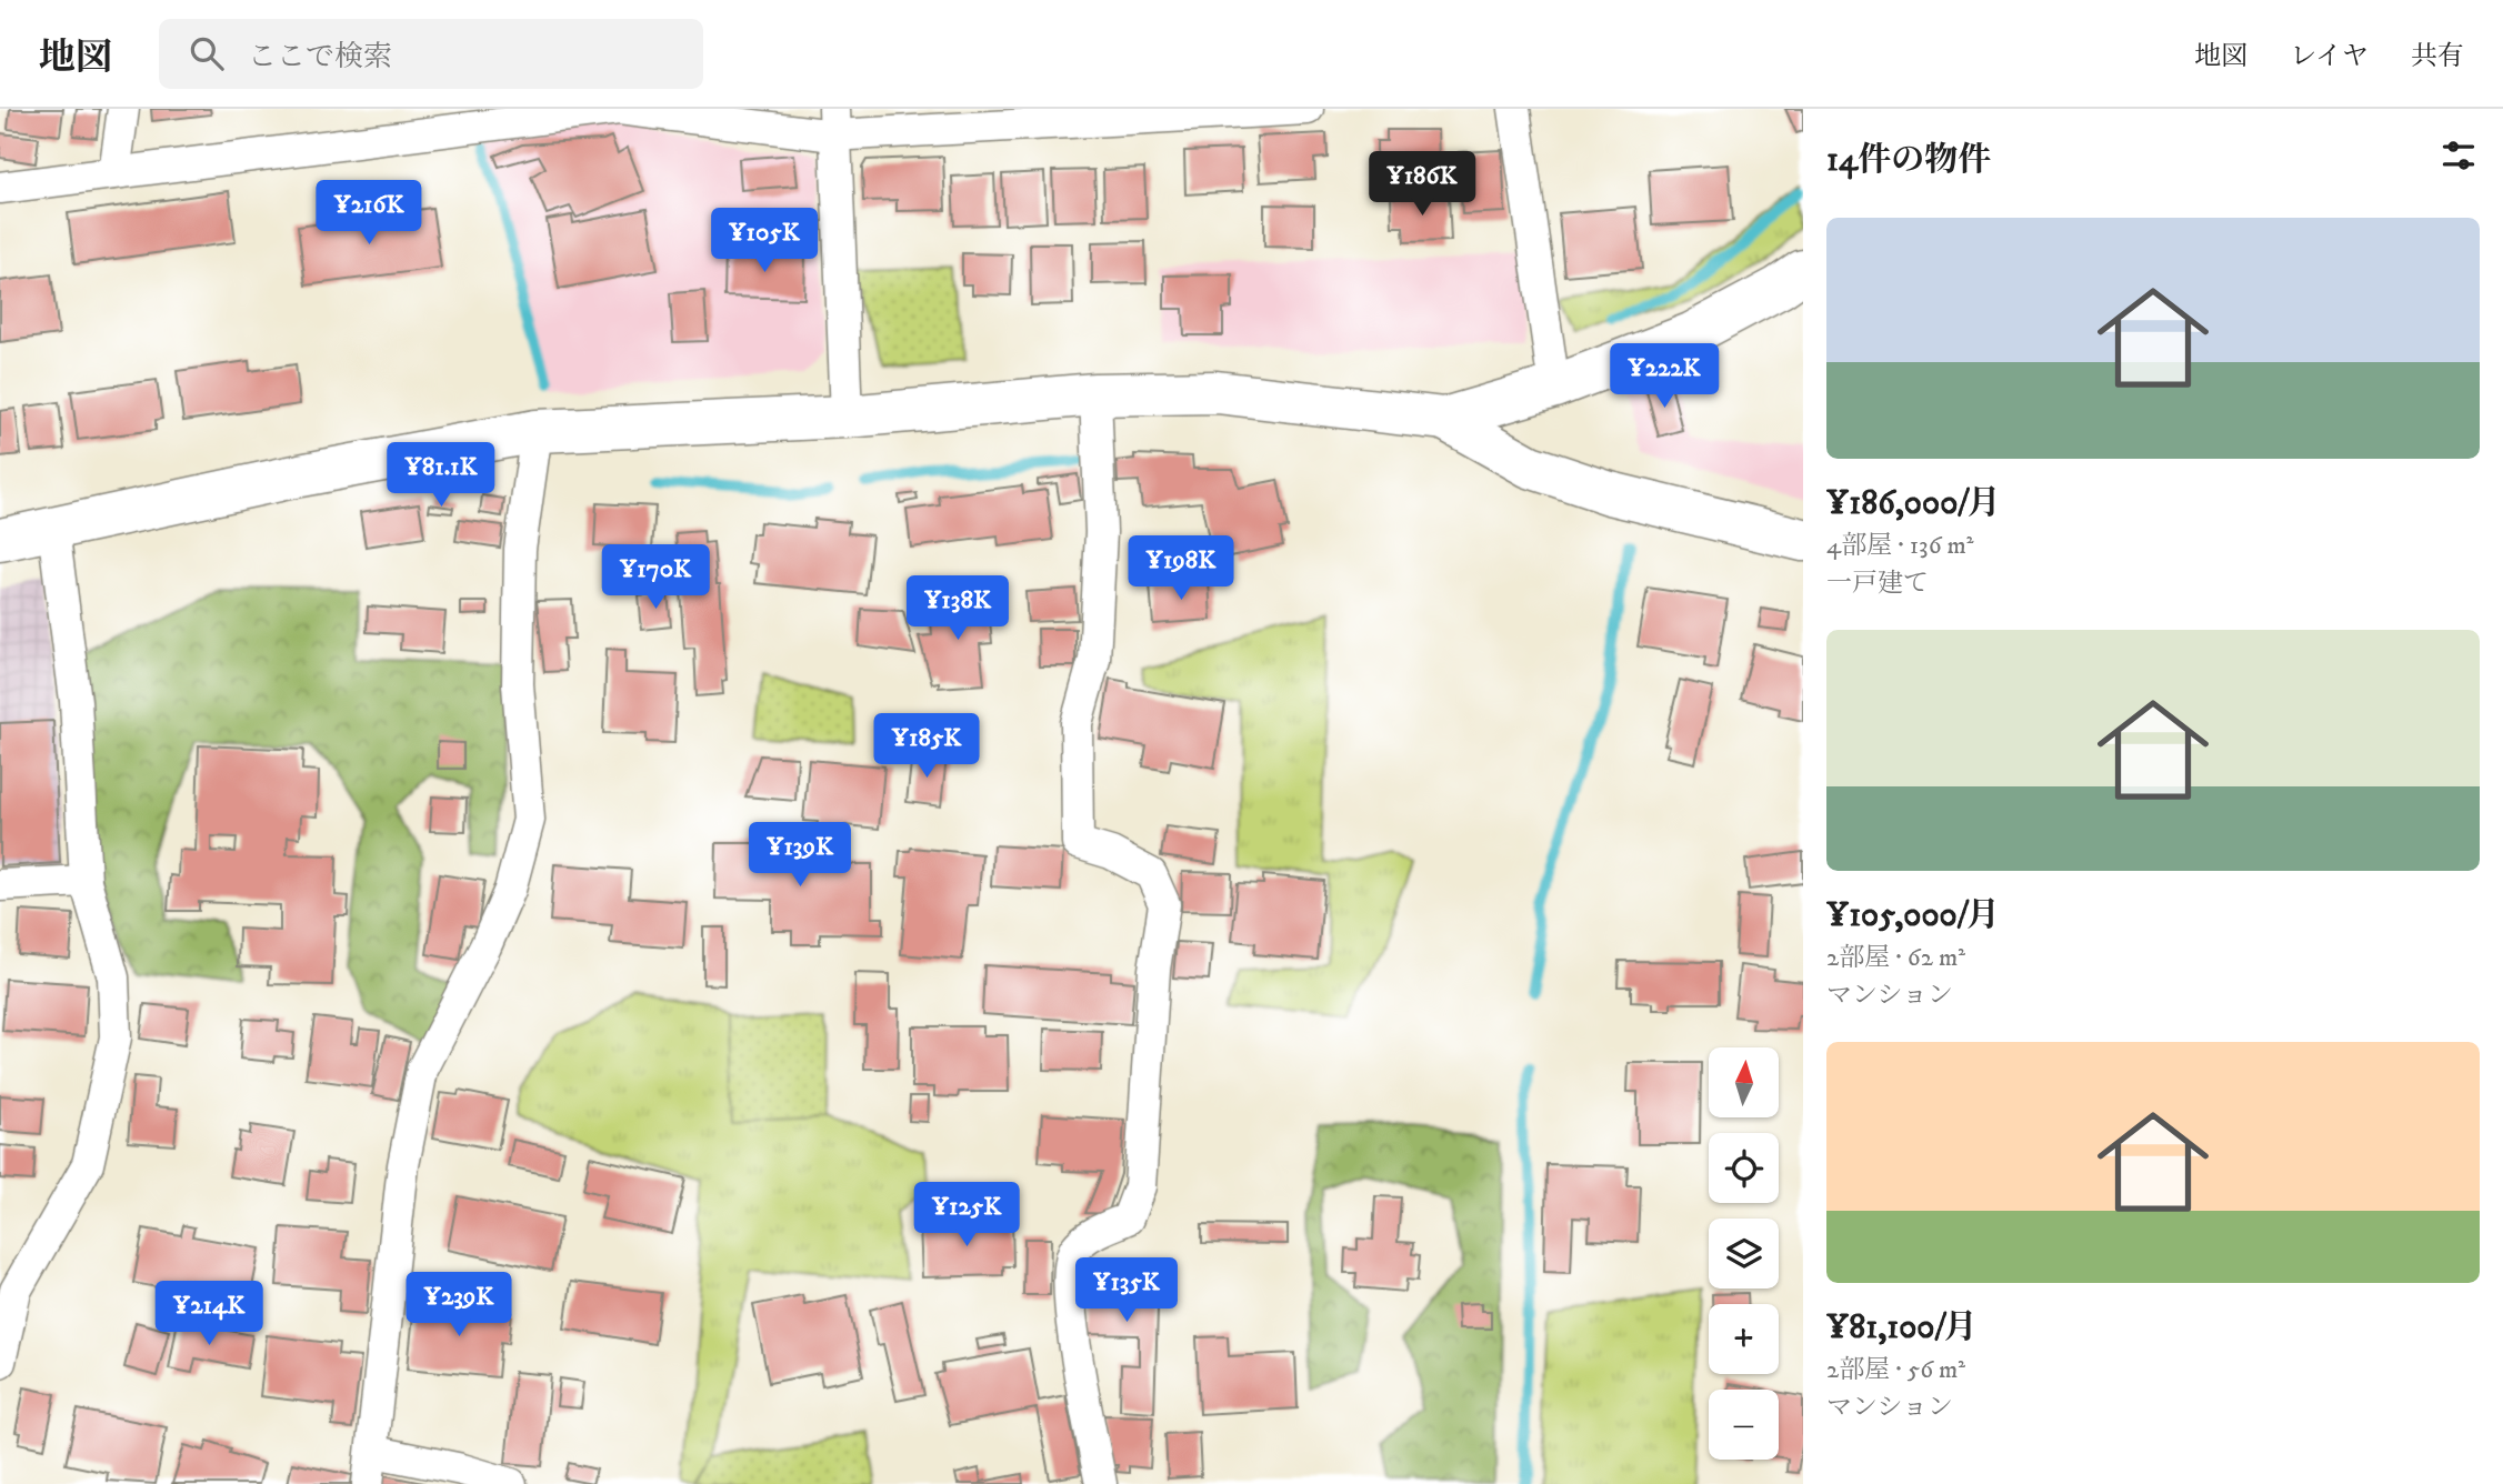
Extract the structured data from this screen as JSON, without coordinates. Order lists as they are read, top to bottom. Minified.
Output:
{"north":"top","page":{"header":"地図","search":"ここで検索","nav":["地図","レイヤ","共有"],"heading":"14件の物件","price":["¥186K","¥216K","¥105K","¥222K","¥81.1K","¥198K","¥170K","¥138K","¥185K","¥139K","¥125K","¥135K","¥239K","¥214K"],"list":[{"name":"¥186,000/月","note":"4部屋 · 136 m² · 一戸建て"},{"name":"¥105,000/月","note":"2部屋 · 62 m² · マンション"},{"name":"¥81,100/月","note":"2部屋 · 56 m² · マンション"}],"map_buttons":["+","−"]}}
